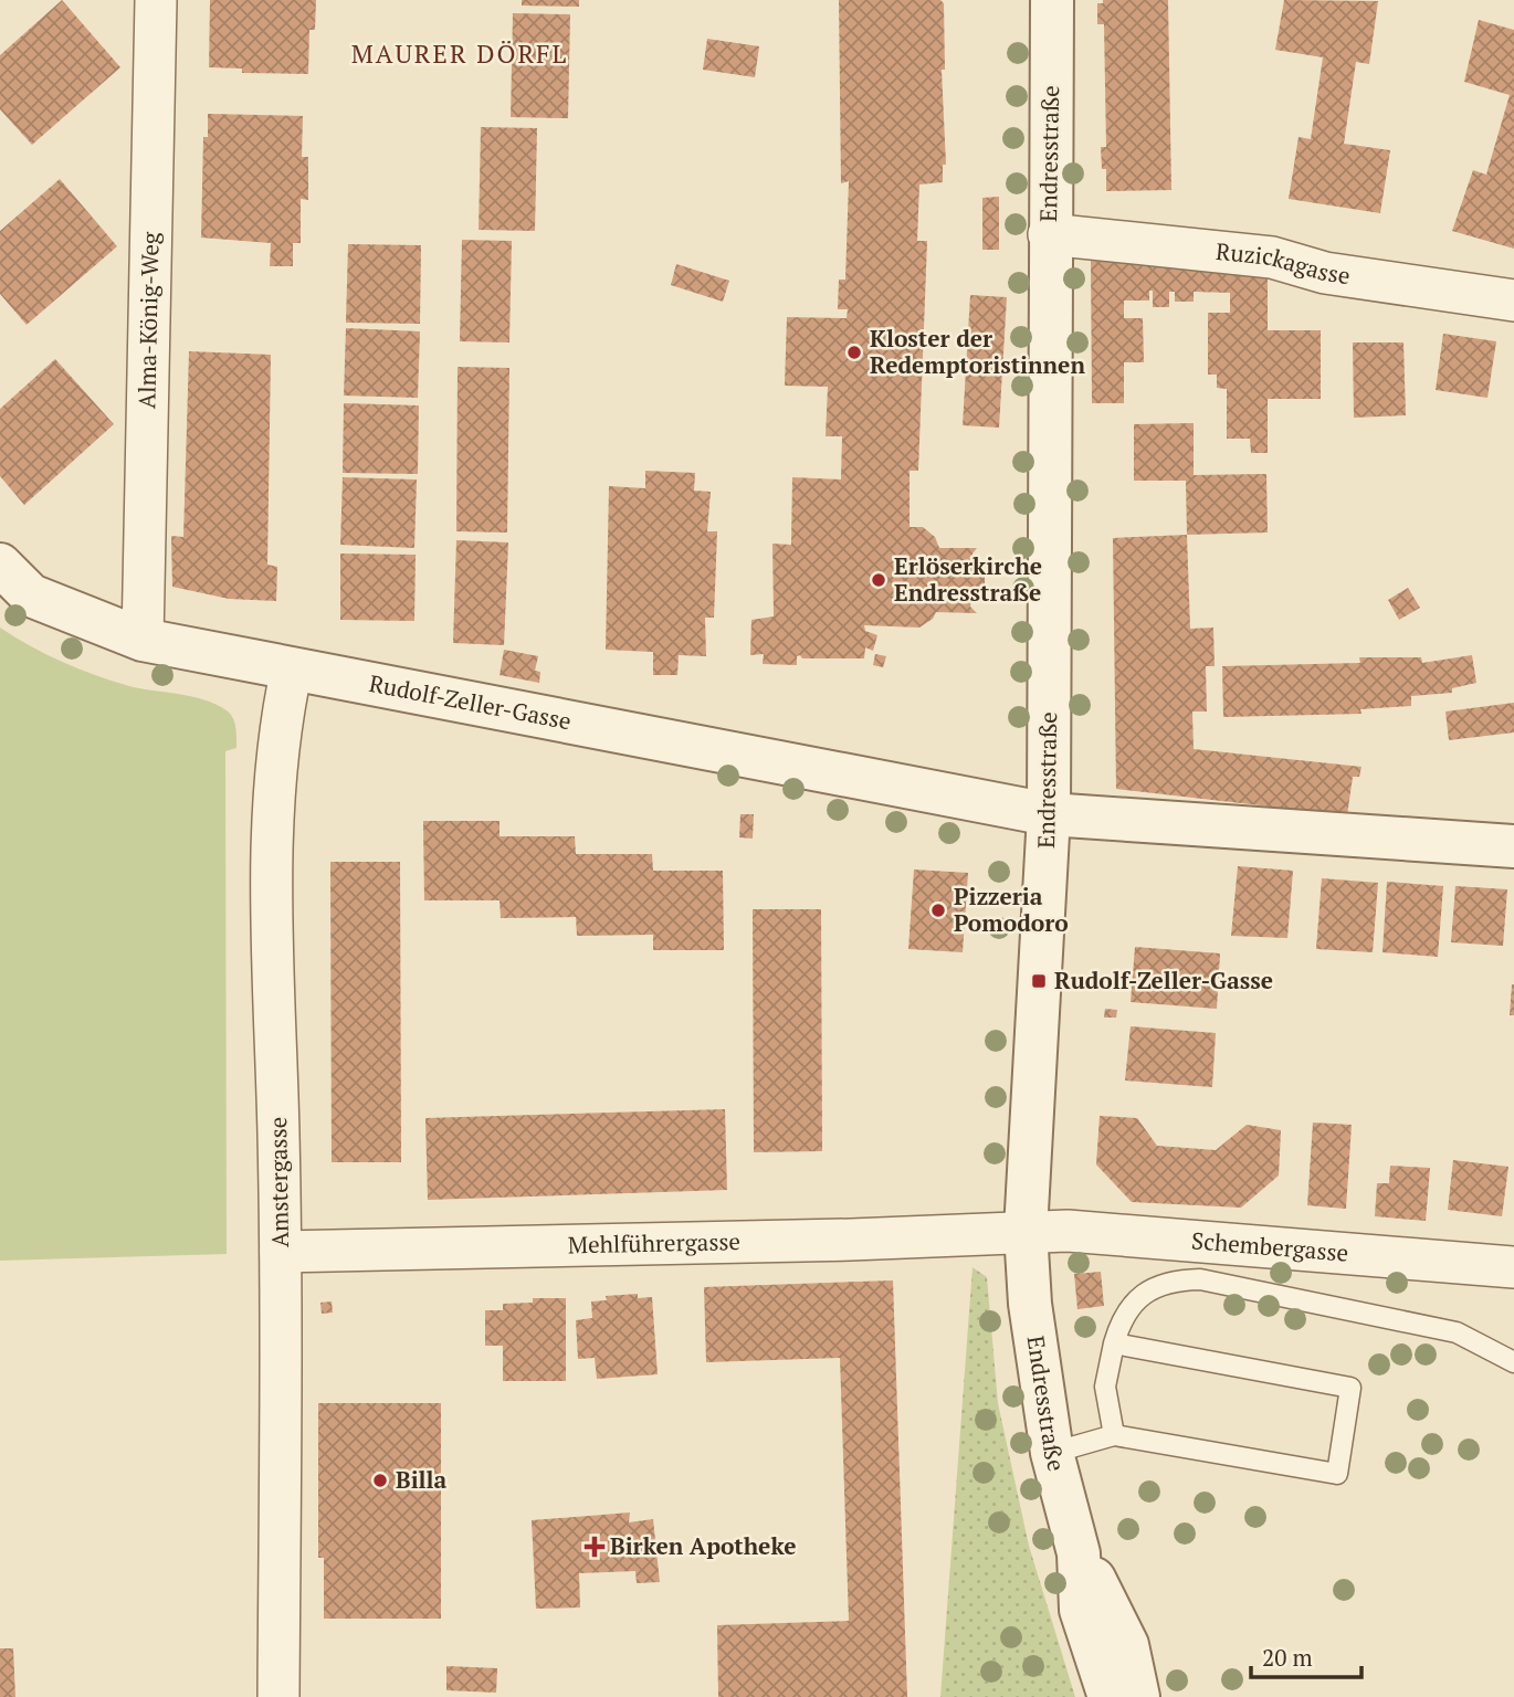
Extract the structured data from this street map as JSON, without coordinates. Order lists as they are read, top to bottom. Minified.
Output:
{"streets":{"street":["Endresstraße","Ruzickagasse","Alma-König-Weg","Rudolf-Zeller-Gasse","Amstergasse","Mehlführergasse","Schembergasse"]},"crossings":[["Endresstraße","Ruzickagasse"],["Endresstraße","Rudolf-Zeller-Gasse"],["Endresstraße","Mehlführergasse"],["Endresstraße","Schembergasse"],["Alma-König-Weg","Rudolf-Zeller-Gasse"],["Rudolf-Zeller-Gasse","Amstergasse"],["Amstergasse","Mehlführergasse"],["Mehlführergasse","Schembergasse"]],"districts":["MAURER DÖRFL"],"places":{"other":["Kloster der Redemptoristinnen","Erlöserkirche Endresstraße","Pizzeria Pomodoro","Billa"],"transit":["Rudolf-Zeller-Gasse"],"health":["Birken Apotheke"]},"scale_bar":"20 m"}
